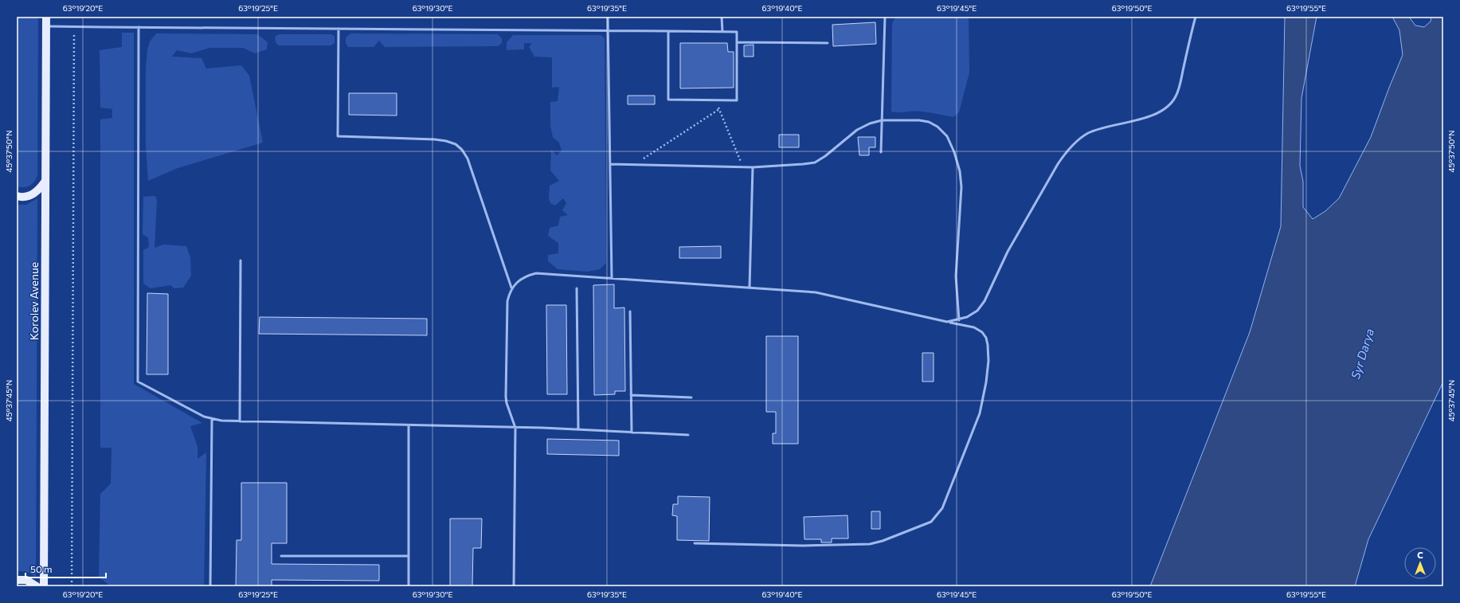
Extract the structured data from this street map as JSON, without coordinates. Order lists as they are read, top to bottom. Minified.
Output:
{"streets":{"main road":["Korolev Avenue"]},"water":["Syr Darya"],"scale_bar":"50 m","north":"top","coordinates":["63°19'20\"E","63°19'25\"E","63°19'30\"E","63°19'35\"E","63°19'40\"E","63°19'45\"E","63°19'50\"E","63°19'55\"E","45°37'50\"N","45°37'45\"N"]}
